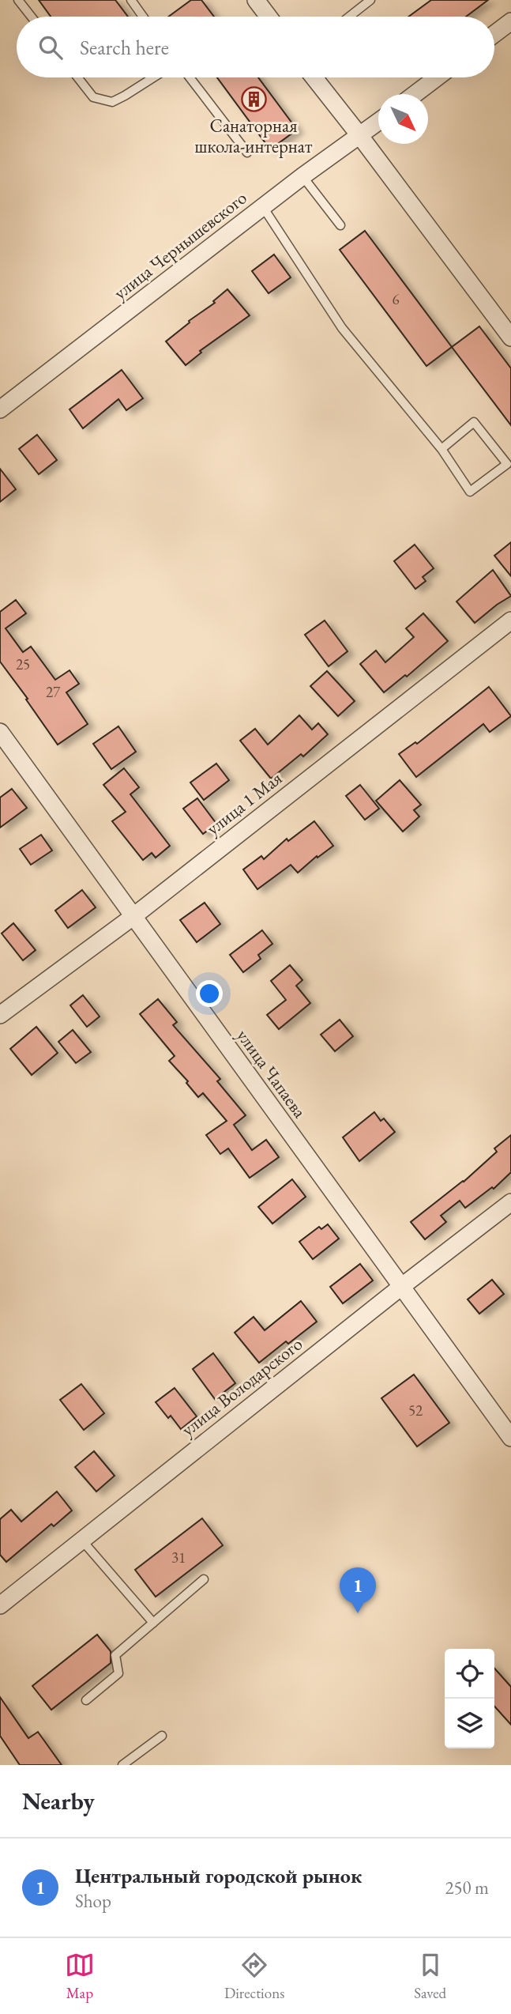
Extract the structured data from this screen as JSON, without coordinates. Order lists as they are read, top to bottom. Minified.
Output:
{"streets":{"street":["улица Чернышевского","улица 1 Мая","улица Чапаева","улица Володарского"]},"crossings":[["улица 1 Мая","улица Чапаева"],["улица Чапаева","улица Володарского"]],"places":{"building":["Санаторная школа-интернат"]},"house_numbers":["6","25","27","52","31"],"north":"bottom right","page":{"search":"Search here","pins":"1","heading":"Nearby","list":[{"mark":"1","name":"Центральный городской рынок","note":"Shop","value":"250 m"}],"nav":["Map","Directions","Saved"]}}
